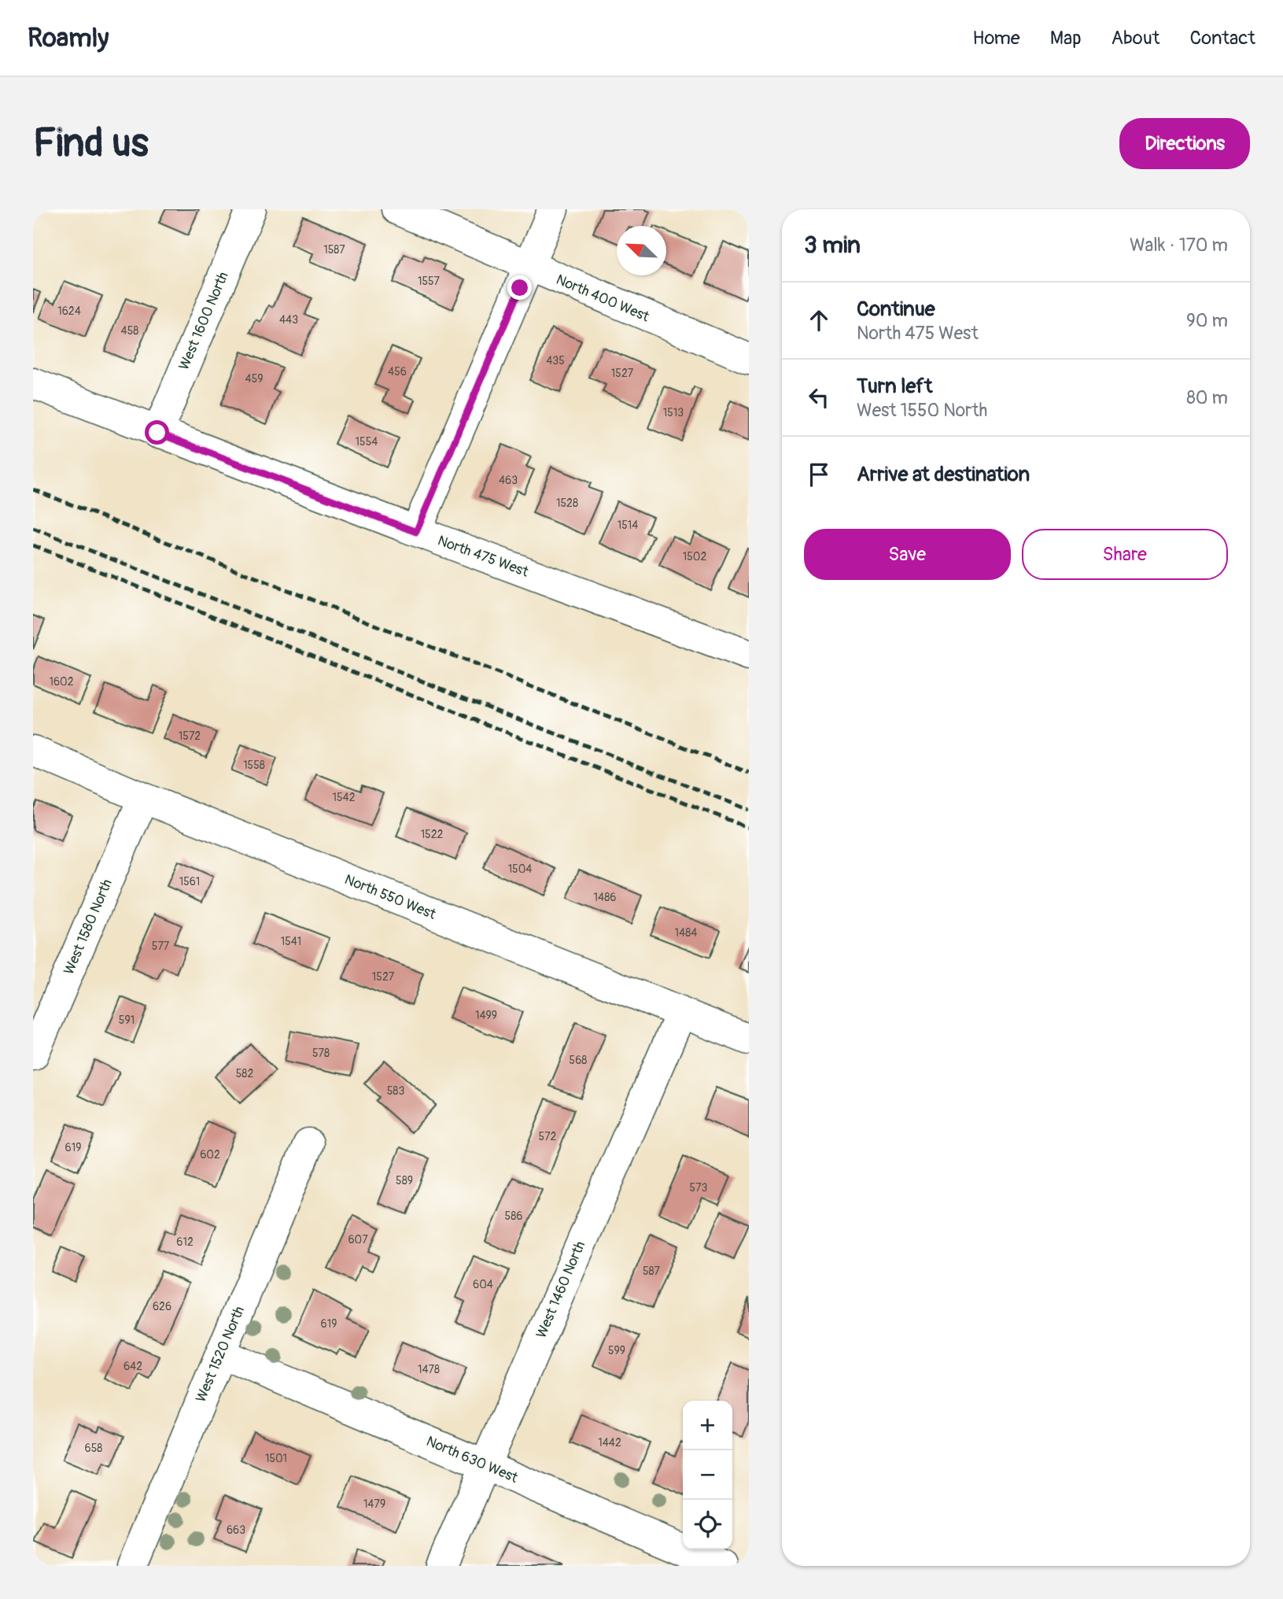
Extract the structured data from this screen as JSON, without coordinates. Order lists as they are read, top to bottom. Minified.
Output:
{"streets":{"street":["North 400 West","West 1600 North","North 475 West","North 550 West","West 1580 North","West 1460 North","West 1520 North","North 630 West"]},"crossings":[["West 1600 North","North 475 West"],["North 550 West","West 1580 North"],["North 550 West","West 1460 North"],["West 1460 North","North 630 West"],["West 1520 North","North 630 West"]],"house_numbers":["1587","1557","1624","443","458","435","456","1527","459","1513","1554","463","1528","1514","1502","1602","1572","1558","1542","1522","1504","1561","1486","1484","1541","577","1527","1499","591","578","568","582","583","572","619","602","589","573","586","607","612","587","604","626","619","599","642","1478","1442","658","1501","1479","663"],"north":"top left","page":{"header":"Roamly","nav":["Home","Map","About","Contact"],"buttons":["Directions",["Save","Share"]],"title":"Find us","heading":["3 min","Walk · 170 m"],"list":[["Continue","North 475 West","90 m"],["Turn left","West 1550 North","80 m"],"Arrive at destination"],"map_buttons":["+","−"]}}
